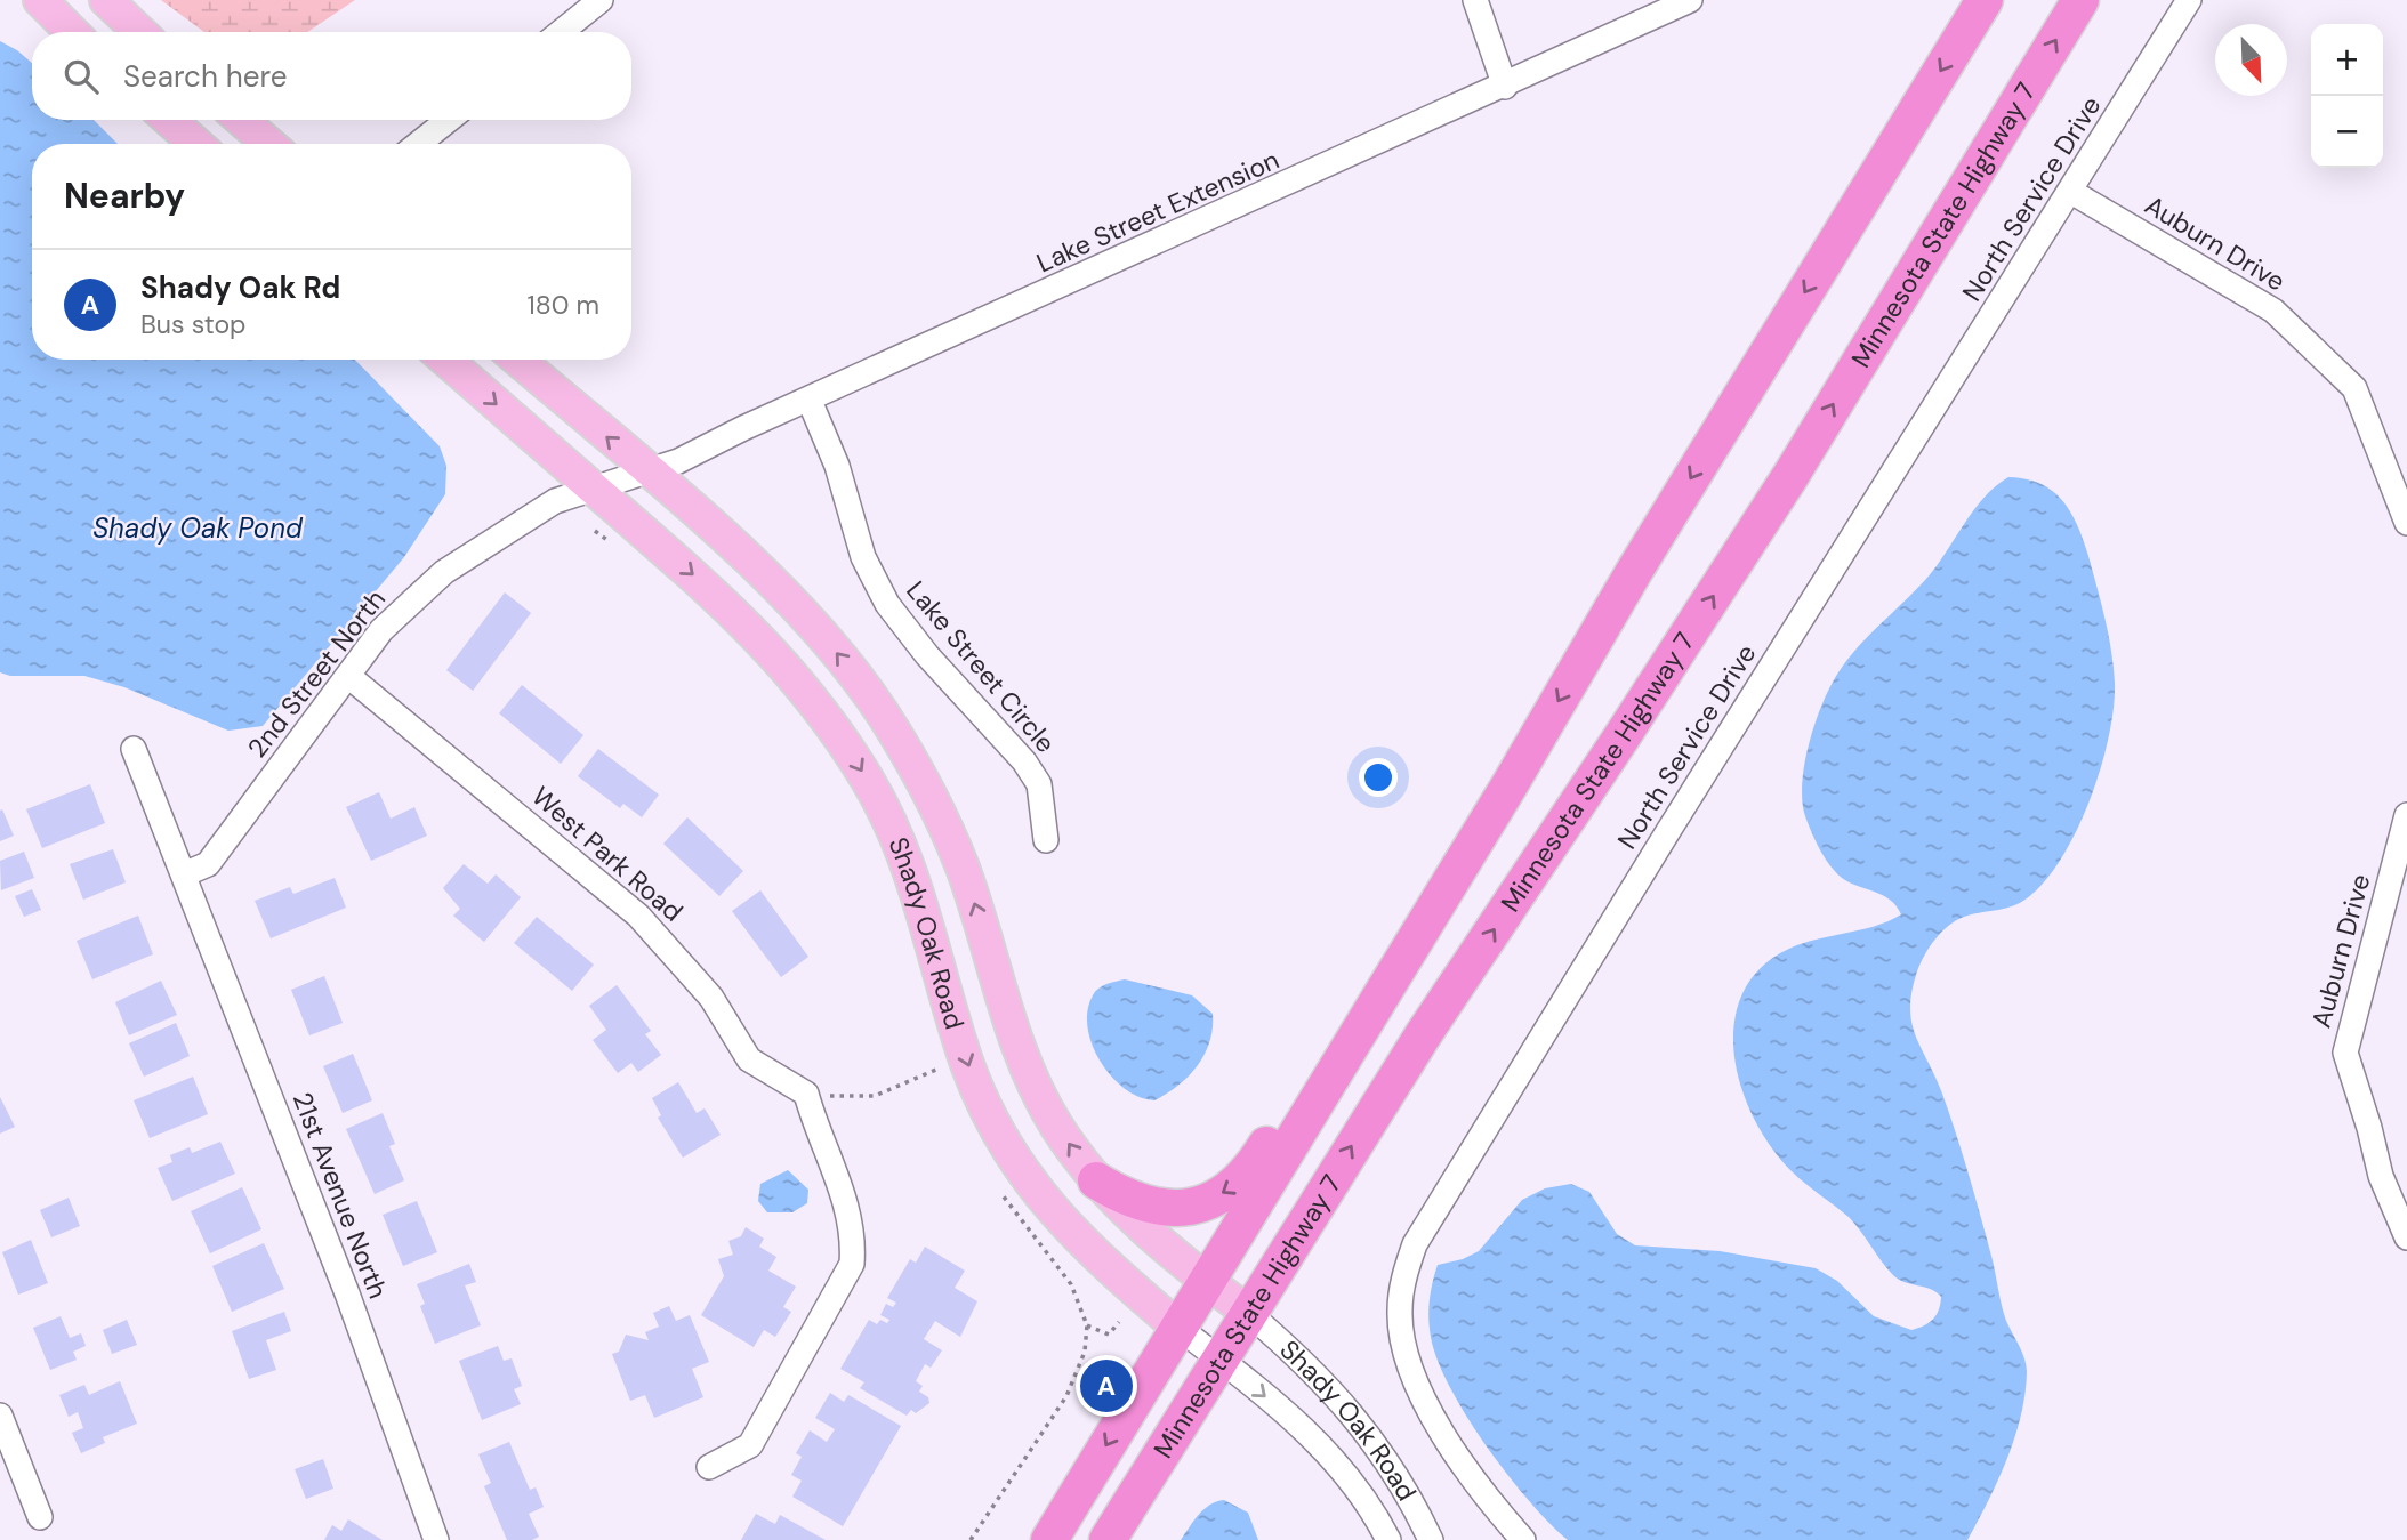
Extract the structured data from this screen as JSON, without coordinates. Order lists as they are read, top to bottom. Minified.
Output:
{"streets":{"highway":["Minnesota State Highway 7"],"main road":["Shady Oak Road"],"street":["North Service Drive","Lake Street Extension","Auburn Drive","Lake Street Circle","2nd Street North","West Park Road","21st Avenue North"]},"crossings":[["North Service Drive","Auburn Drive"],["Lake Street Extension","Lake Street Circle"],["Lake Street Extension","2nd Street North"],["Lake Street Extension","Shady Oak Road"],["Minnesota State Highway 7","Shady Oak Road"],["2nd Street North","West Park Road"],["2nd Street North","Shady Oak Road"],["2nd Street North","21st Avenue North"]],"water":["Shady Oak Pond"],"north":"bottom right","page":{"map_buttons":["+","−"],"search":"Search here","heading":"Nearby","list":[{"mark":"A","name":"Shady Oak Rd","note":"Bus stop","value":"180 m"}],"pins":"A"}}
